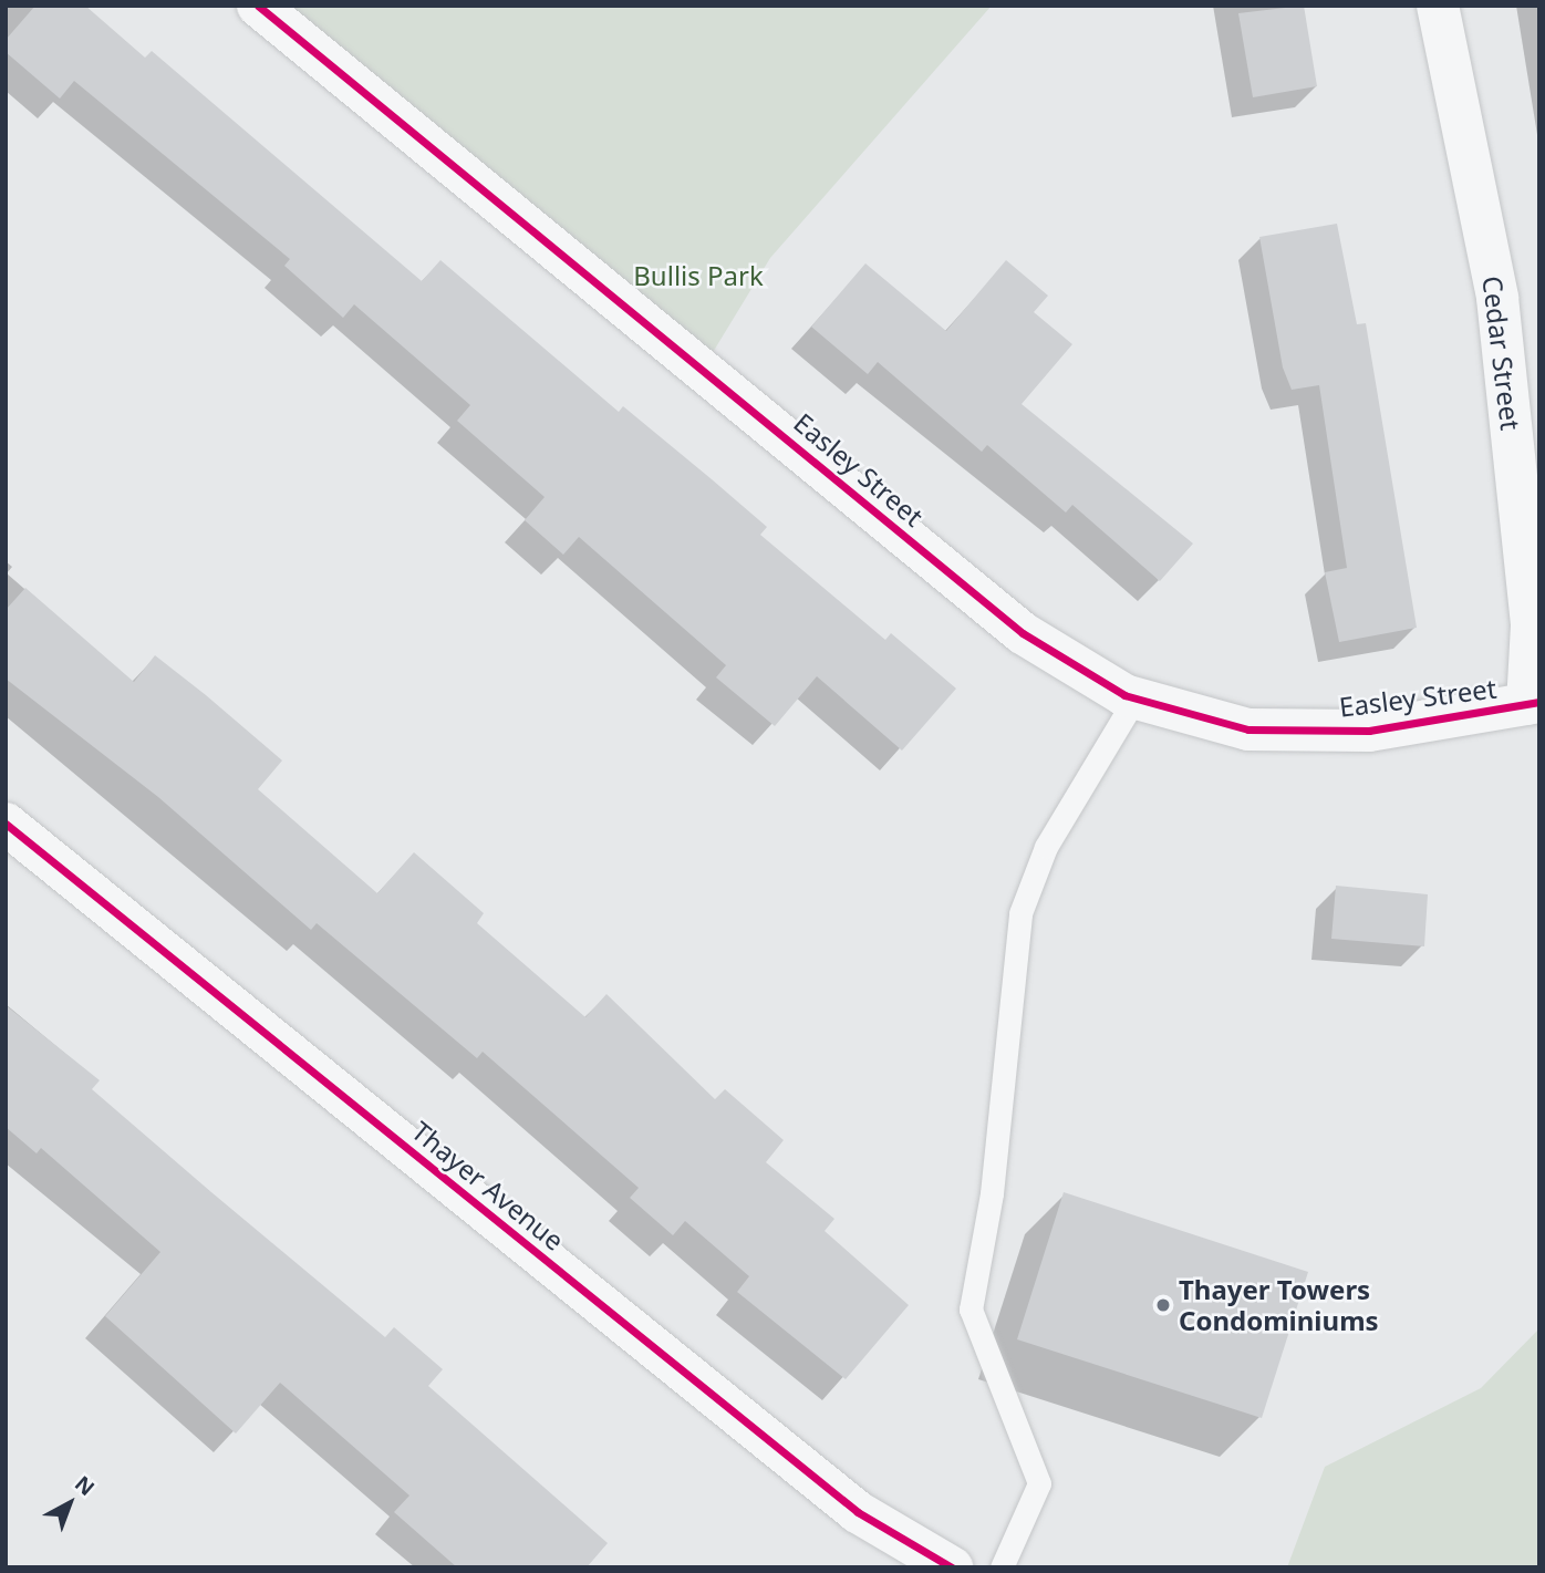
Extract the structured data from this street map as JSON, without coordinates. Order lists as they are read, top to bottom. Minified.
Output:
{"streets":{"street":["Cedar Street","Easley Street","Thayer Avenue"]},"crossings":[["Cedar Street","Easley Street"]],"parks":["Bullis Park"],"places":["Thayer Towers Condominiums"],"north":"top right"}
